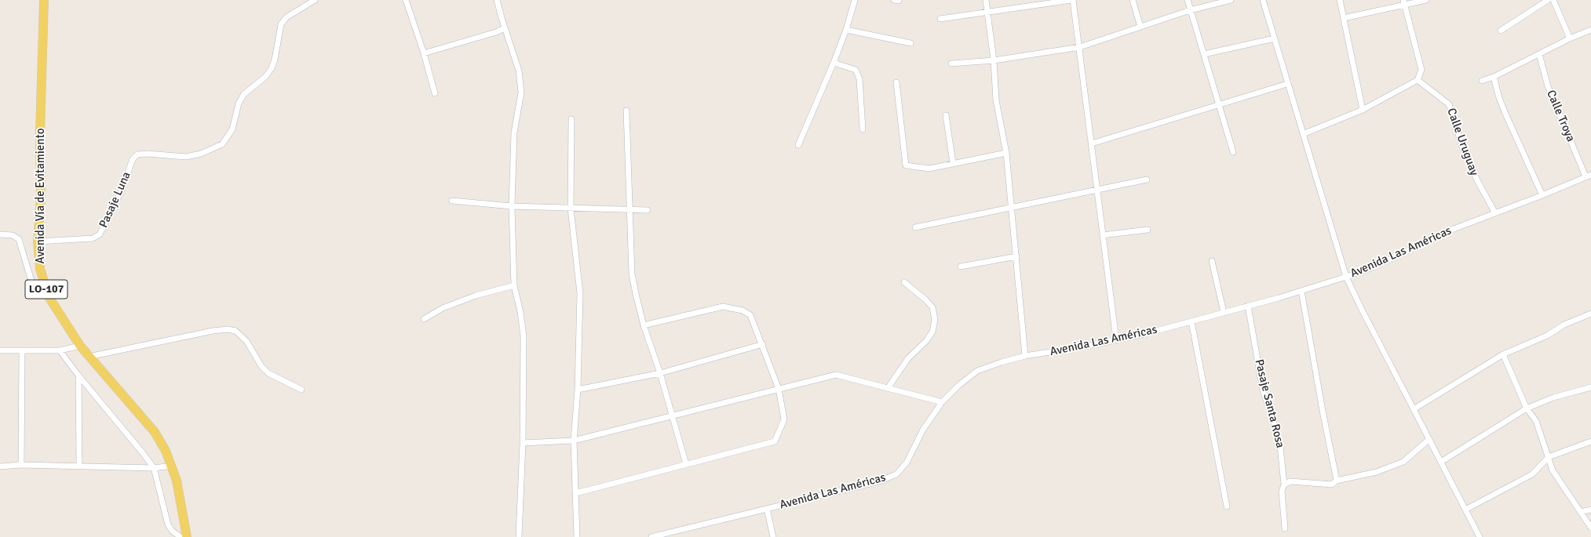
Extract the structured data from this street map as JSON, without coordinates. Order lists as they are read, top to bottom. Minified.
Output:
{"streets":{"main road":["Avenida Vía de Evitamiento","LO-107"],"street":["Calle Troya","Calle Uruguay","Pasaje Luna","Avenida Las Américas","Pasaje Santa Rosa"]},"crossings":[["Calle Troya","Avenida Las Américas"],["Calle Uruguay","Avenida Las Américas"],["Avenida Vía de Evitamiento","Pasaje Luna"],["Avenida Las Américas","Pasaje Santa Rosa"]]}
